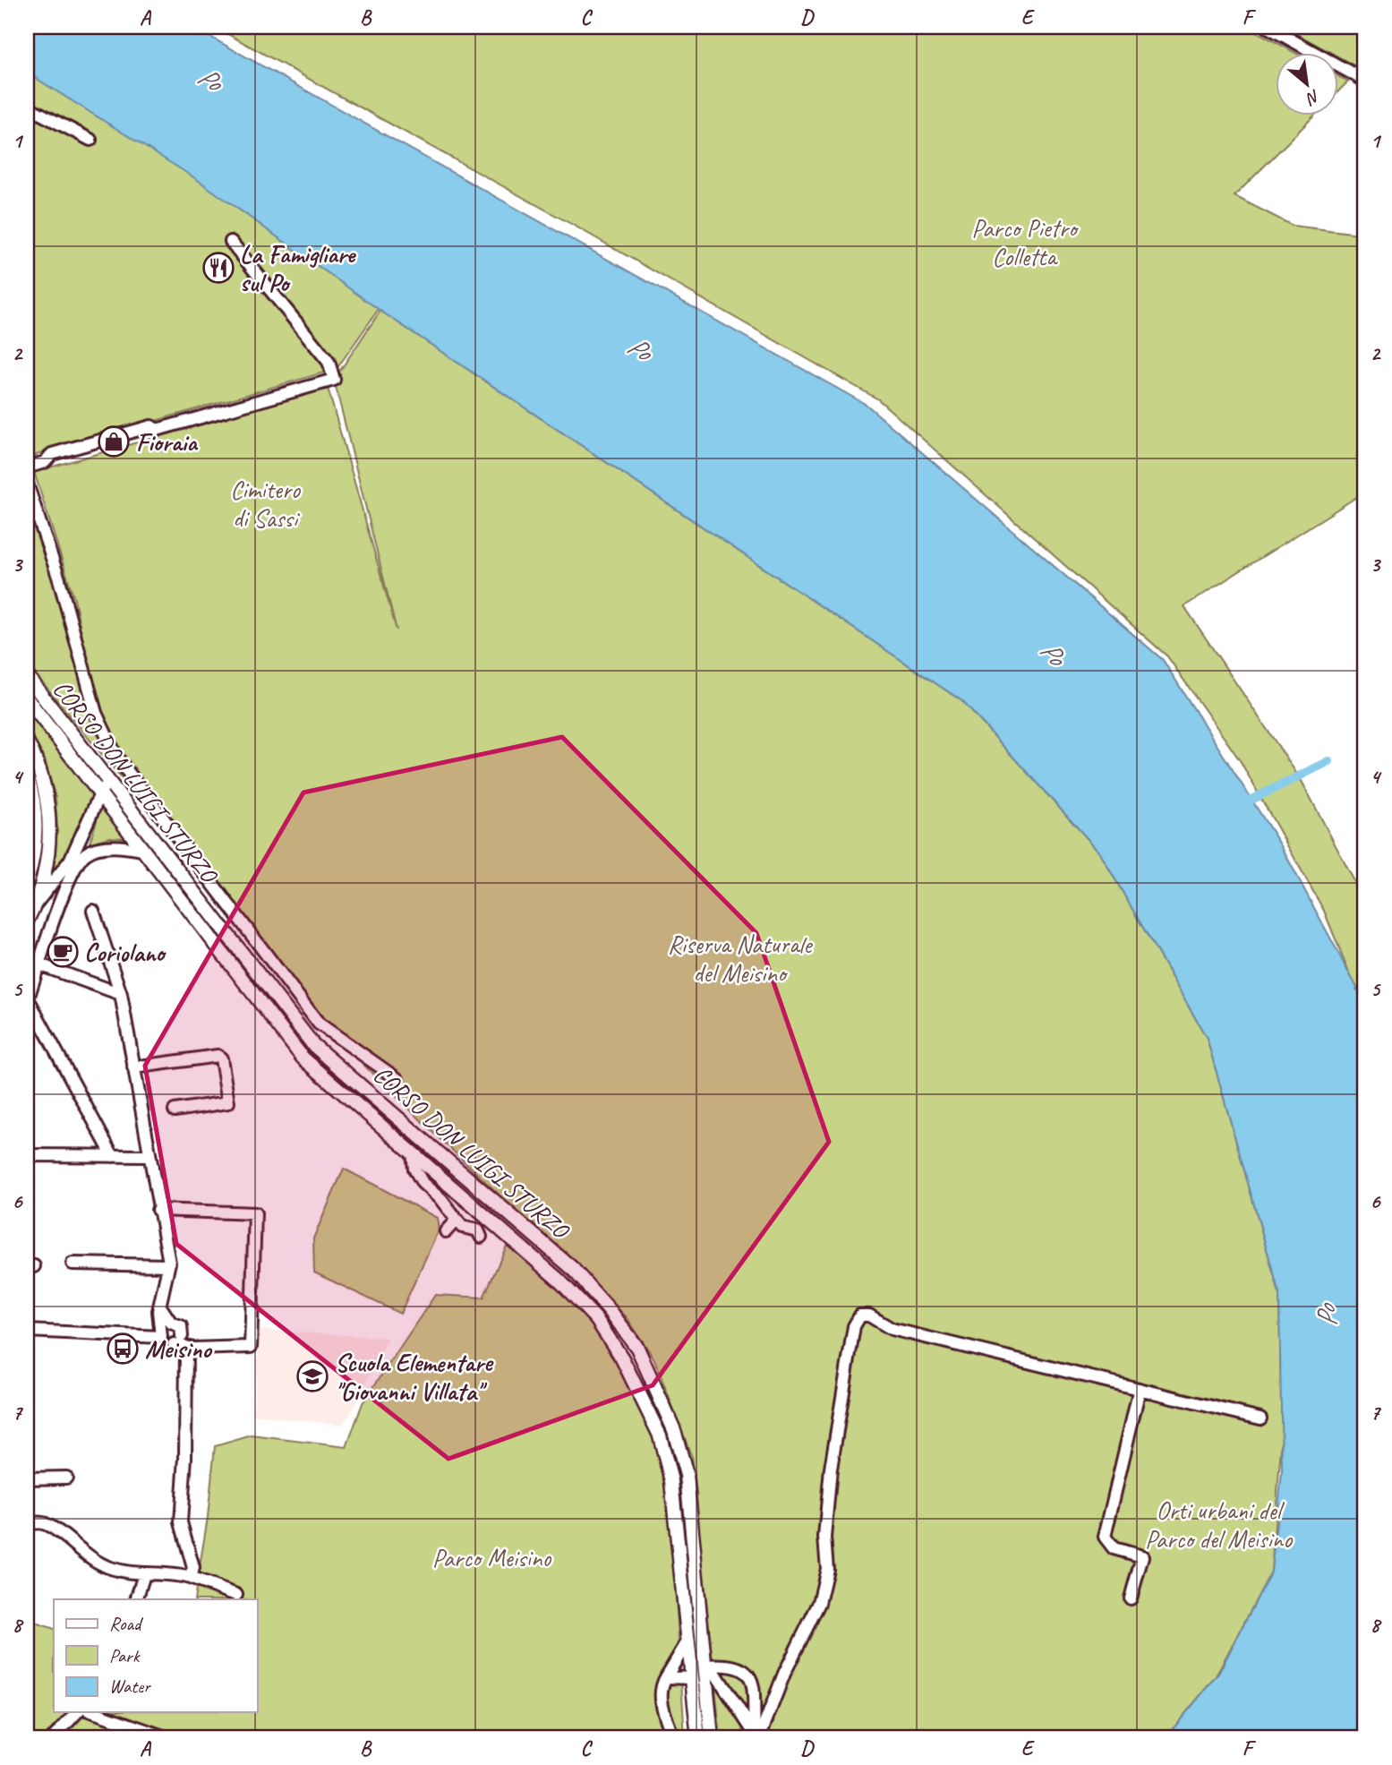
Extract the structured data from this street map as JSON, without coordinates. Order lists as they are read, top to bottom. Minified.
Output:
{"streets":{"main road":["CORSO DON LUIGI STURZO"]},"water":["Po"],"parks":["Parco Pietro Colletta","Cimitero di Sassi","Riserva Naturale del Meisino","Orti urbani del Parco del Meisino","Parco Meisino"],"places":{"restaurant":["La Famigliare sul Po"],"shop":["Fioraia"],"cafe":["Coriolano"],"bus stop":["Meisino"],"school or university":["Scuola Elementare \"Giovanni Villata\""]},"legend":["Road","Park","Water"],"north":"bottom right","grid":{"columns":["A","B","C","D","E","F"],"rows":["1","2","3","4","5","6","7","8"]}}
